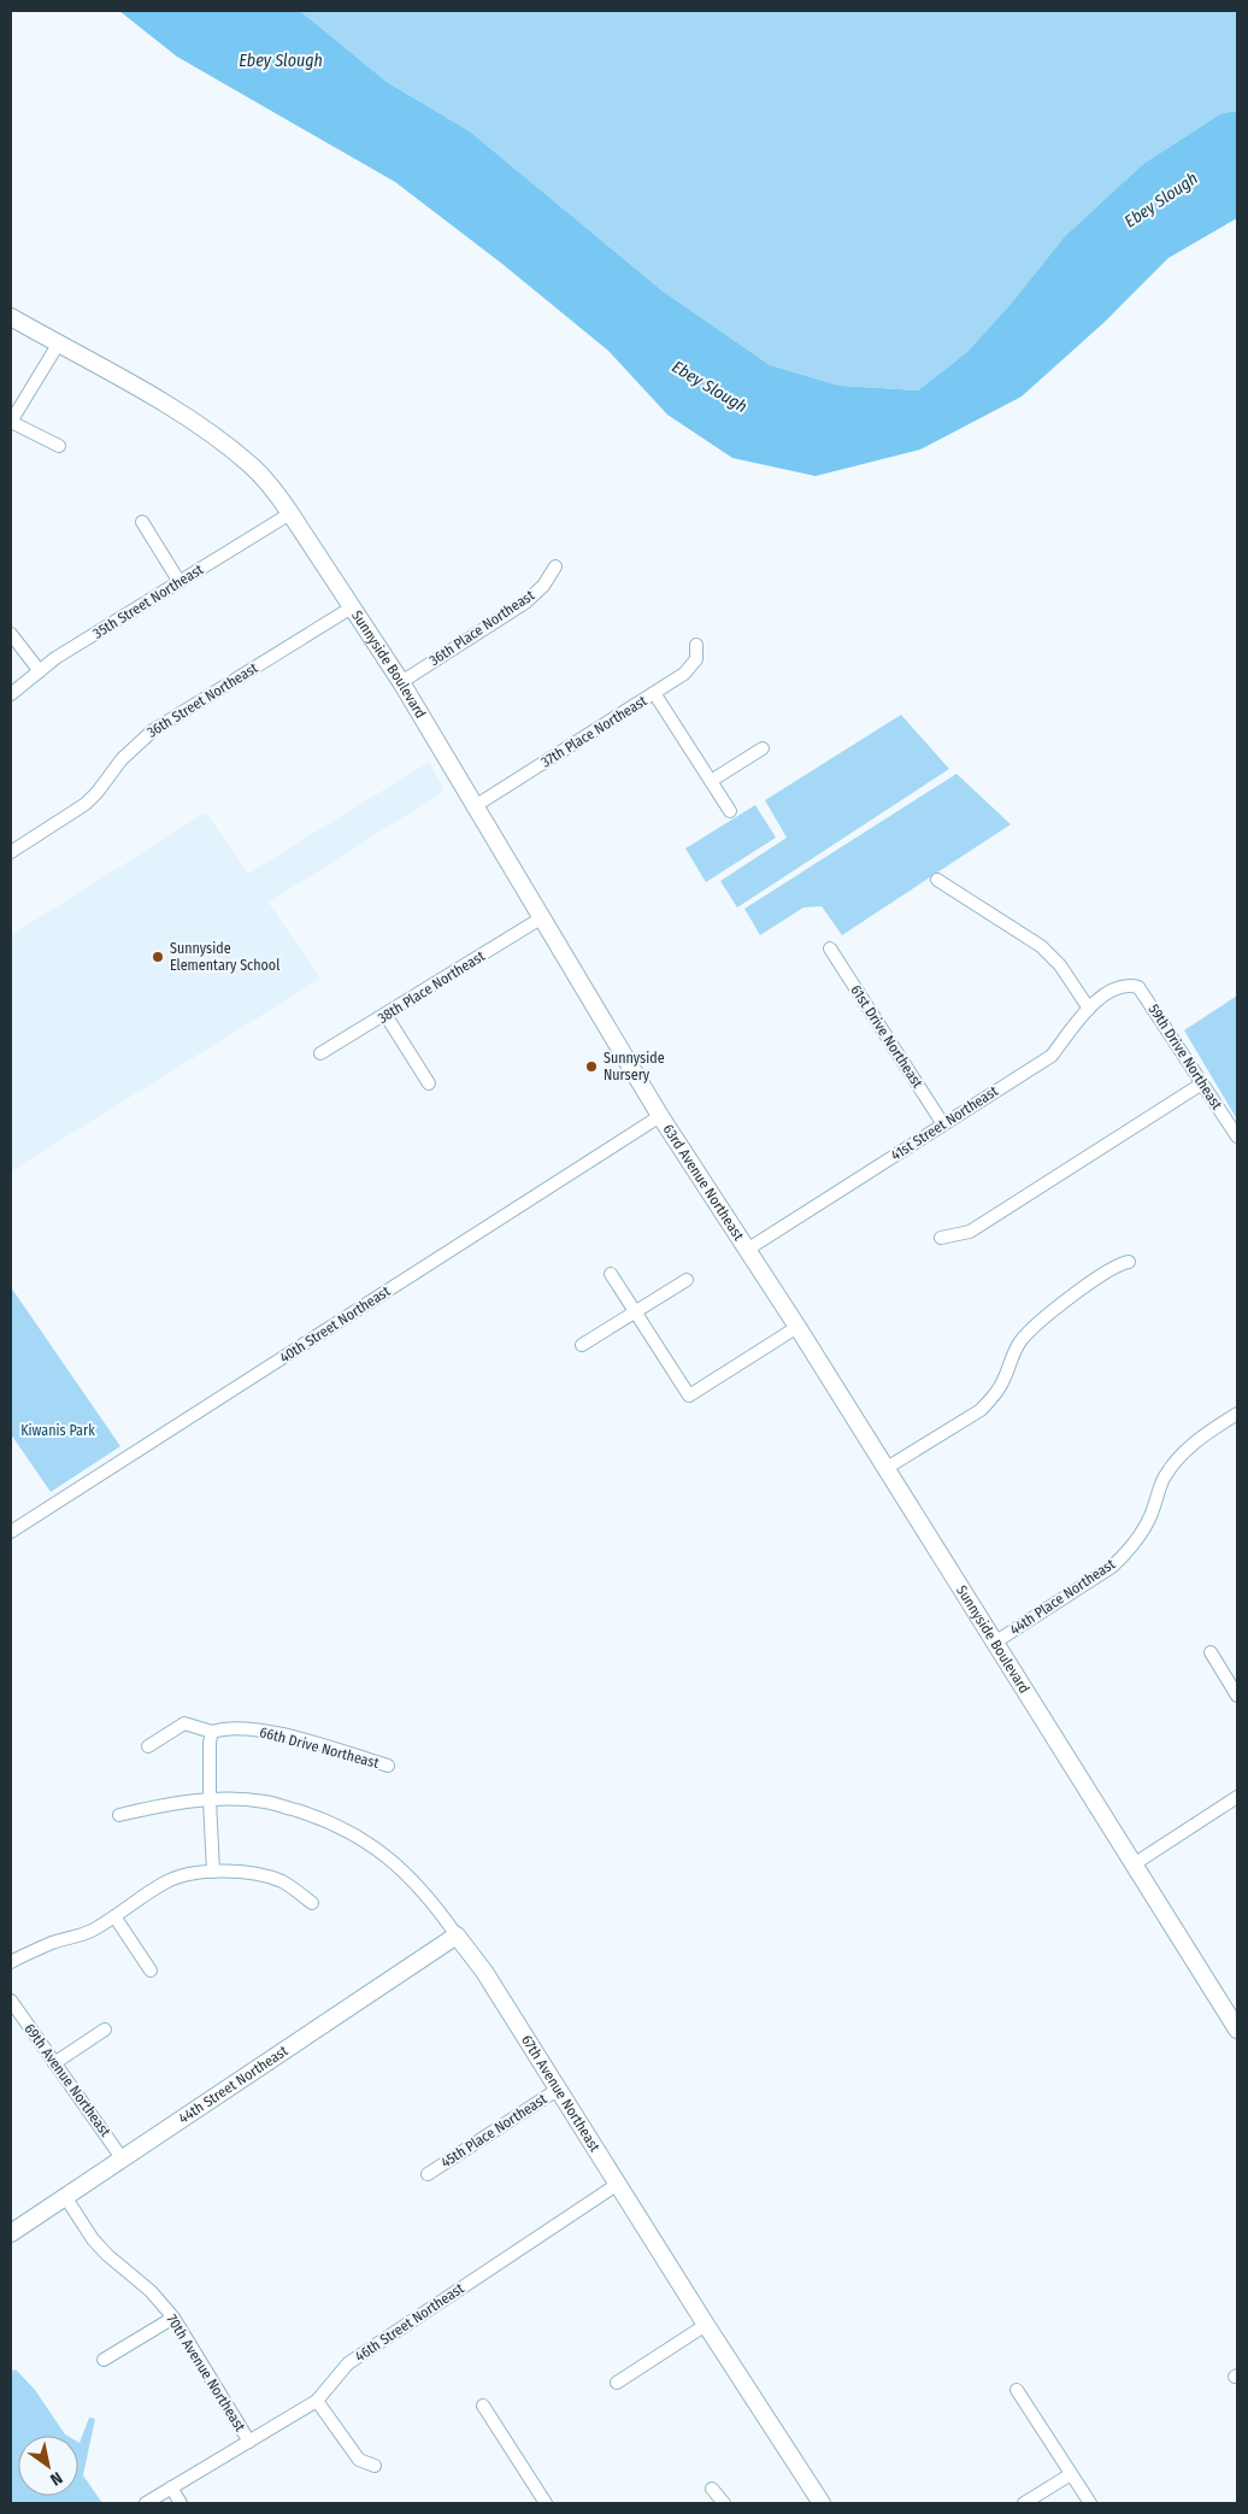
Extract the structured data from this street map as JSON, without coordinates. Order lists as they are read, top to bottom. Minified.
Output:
{"streets":{"street":["35th Street Northeast","36th Place Northeast","Sunnyside Boulevard","36th Street Northeast","37th Place Northeast","38th Place Northeast","61st Drive Northeast","59th Drive Northeast","41st Street Northeast","63rd Avenue Northeast","40th Street Northeast","44th Place Northeast","66th Drive Northeast","69th Avenue Northeast","44th Street Northeast","67th Avenue Northeast","45th Place Northeast","46th Street Northeast","70th Avenue Northeast"]},"crossings":[["35th Street Northeast","Sunnyside Boulevard"],["36th Place Northeast","Sunnyside Boulevard"],["Sunnyside Boulevard","36th Street Northeast"],["Sunnyside Boulevard","37th Place Northeast"],["Sunnyside Boulevard","38th Place Northeast"],["Sunnyside Boulevard","41st Street Northeast"],["Sunnyside Boulevard","63rd Avenue Northeast"],["Sunnyside Boulevard","40th Street Northeast"],["Sunnyside Boulevard","44th Place Northeast"],["61st Drive Northeast","41st Street Northeast"],["59th Drive Northeast","41st Street Northeast"],["41st Street Northeast","63rd Avenue Northeast"],["63rd Avenue Northeast","40th Street Northeast"],["69th Avenue Northeast","44th Street Northeast"],["44th Street Northeast","67th Avenue Northeast"],["44th Street Northeast","70th Avenue Northeast"],["67th Avenue Northeast","45th Place Northeast"],["67th Avenue Northeast","46th Street Northeast"],["46th Street Northeast","70th Avenue Northeast"]],"water":["Ebey Slough"],"parks":["Kiwanis Park"],"places":["Sunnyside Elementary School","Sunnyside Nursery"],"north":"bottom right"}
